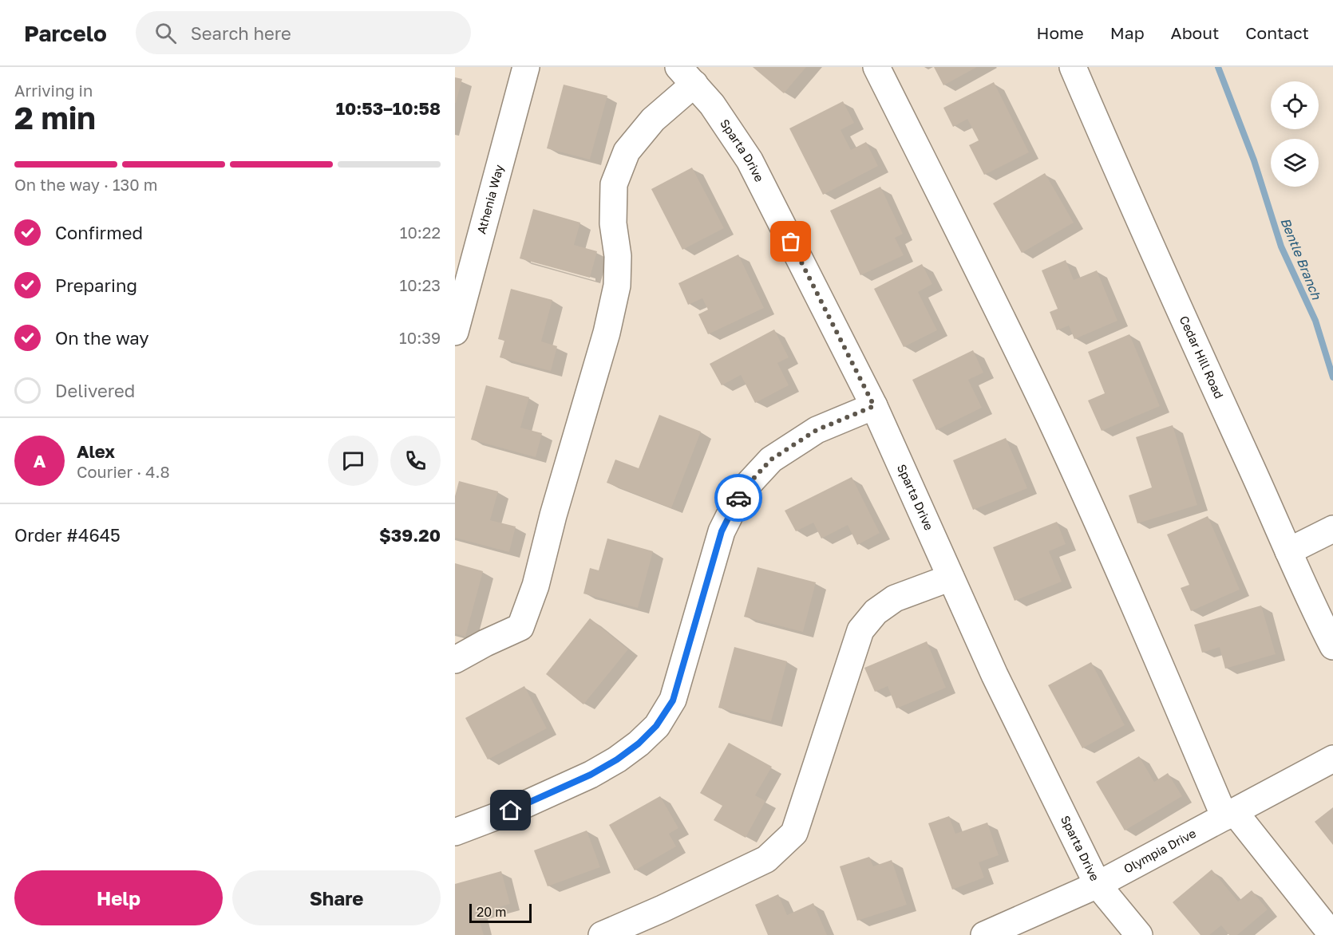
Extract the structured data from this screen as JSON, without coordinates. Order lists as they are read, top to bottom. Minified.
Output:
{"streets":{"street":["Sparta Drive","Athenia Way","Cedar Hill Road","Olympia Drive"]},"crossings":[["Sparta Drive","Olympia Drive"]],"water":["Bentle Branch"],"scale_bar":"20 m","page":{"header":"Parcelo","search":"Search here","nav":["Home","Map","About","Contact"],"heading":["2 min","Arriving in","10:53–10:58"],"panel":["Alex","Courier · 4.8","Order #4645","$39.20"],"bar":"On the way · 130 m","list":[["Confirmed","10:22"],["Preparing","10:23"],["On the way","10:39"],"Delivered"],"round":"A","buttons":["Help","Share"],"scale":"20 m"}}
